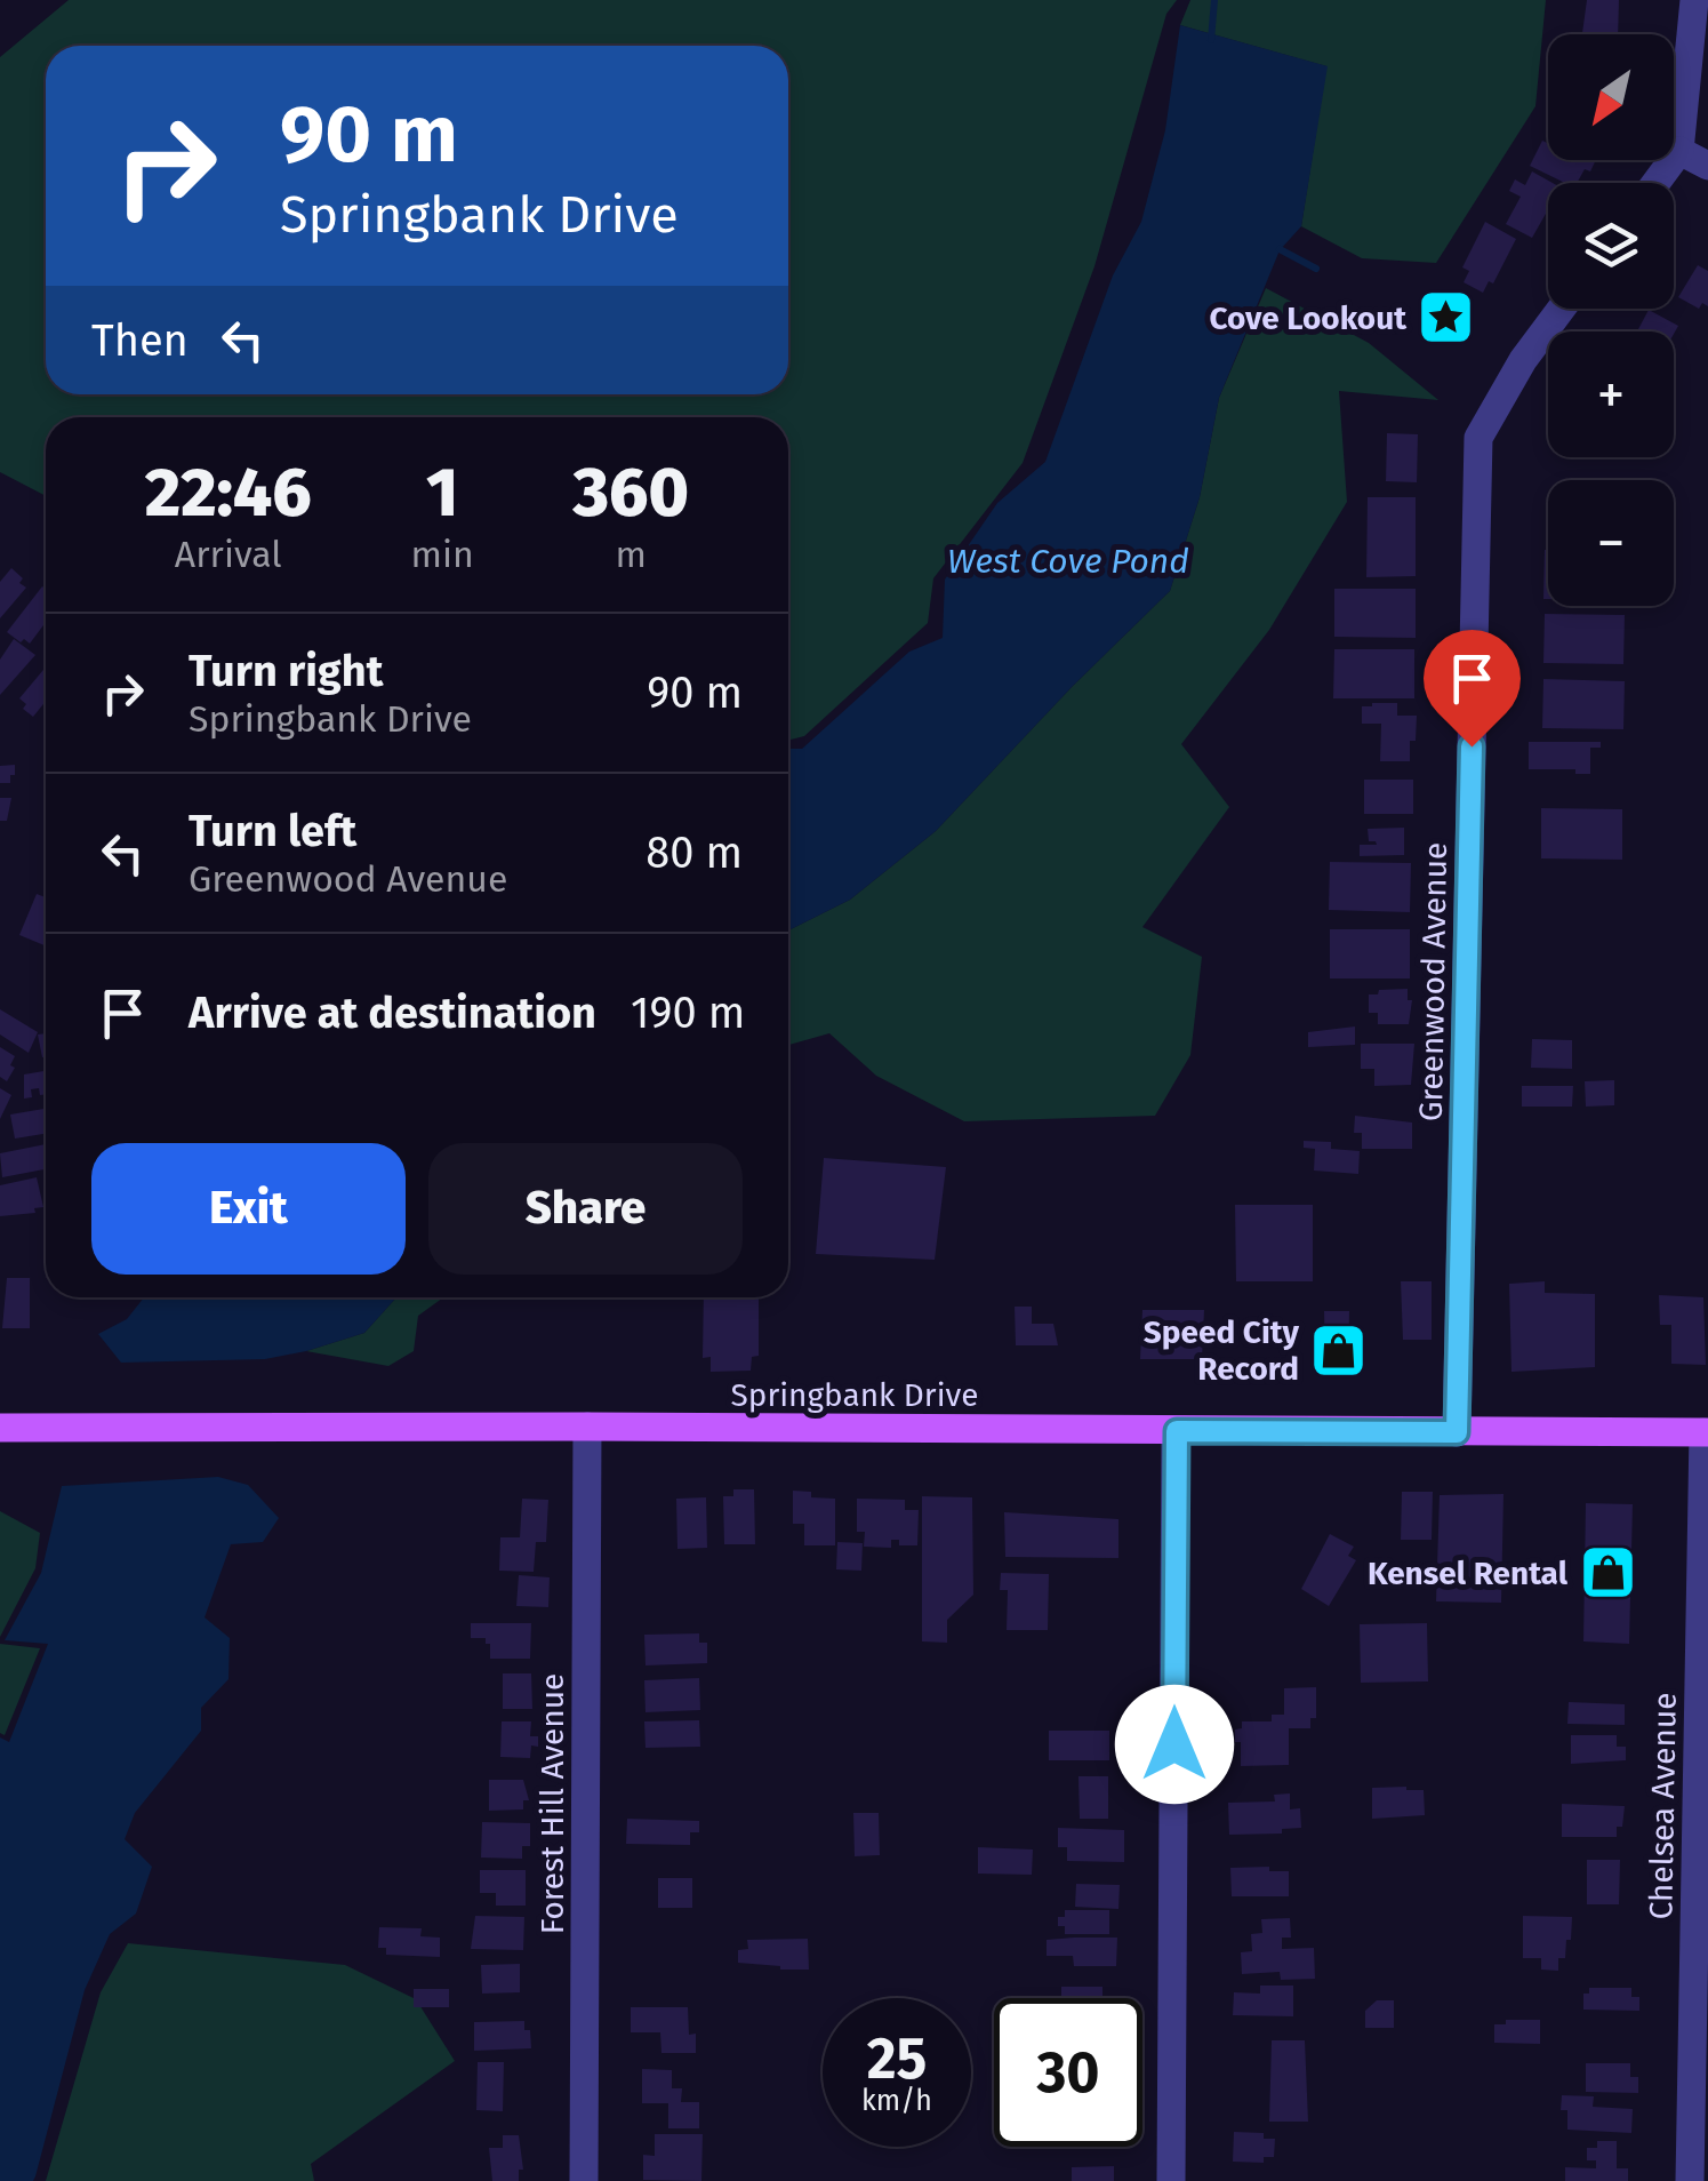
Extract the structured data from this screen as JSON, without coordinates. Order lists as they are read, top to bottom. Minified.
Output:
{"streets":{"main road":["Springbank Drive"],"street":["Greenwood Avenue","Forest Hill Avenue","Chelsea Avenue"]},"crossings":[["Greenwood Avenue","Springbank Drive"],["Springbank Drive","Forest Hill Avenue"],["Springbank Drive","Chelsea Avenue"]],"water":["West Cove Pond"],"places":{"place":["Cove Lookout"],"shop":["Speed City Record","Kensel Rental"]},"north":"bottom left","page":{"map_buttons":["+","−"],"turn":["90 m","Springbank Drive"],"then":"Then","eta":["22:46","Arrival","1","min","360","m"],"list":[{"name":"Turn right","note":"Springbank Drive","value":"90 m"},{"name":"Turn left","note":"Greenwood Avenue","value":"80 m"},{"name":"Arrive at destination","value":"190 m"}],"buttons":["Exit","Share"],"speed":"25 km/h","limit":"30"}}
